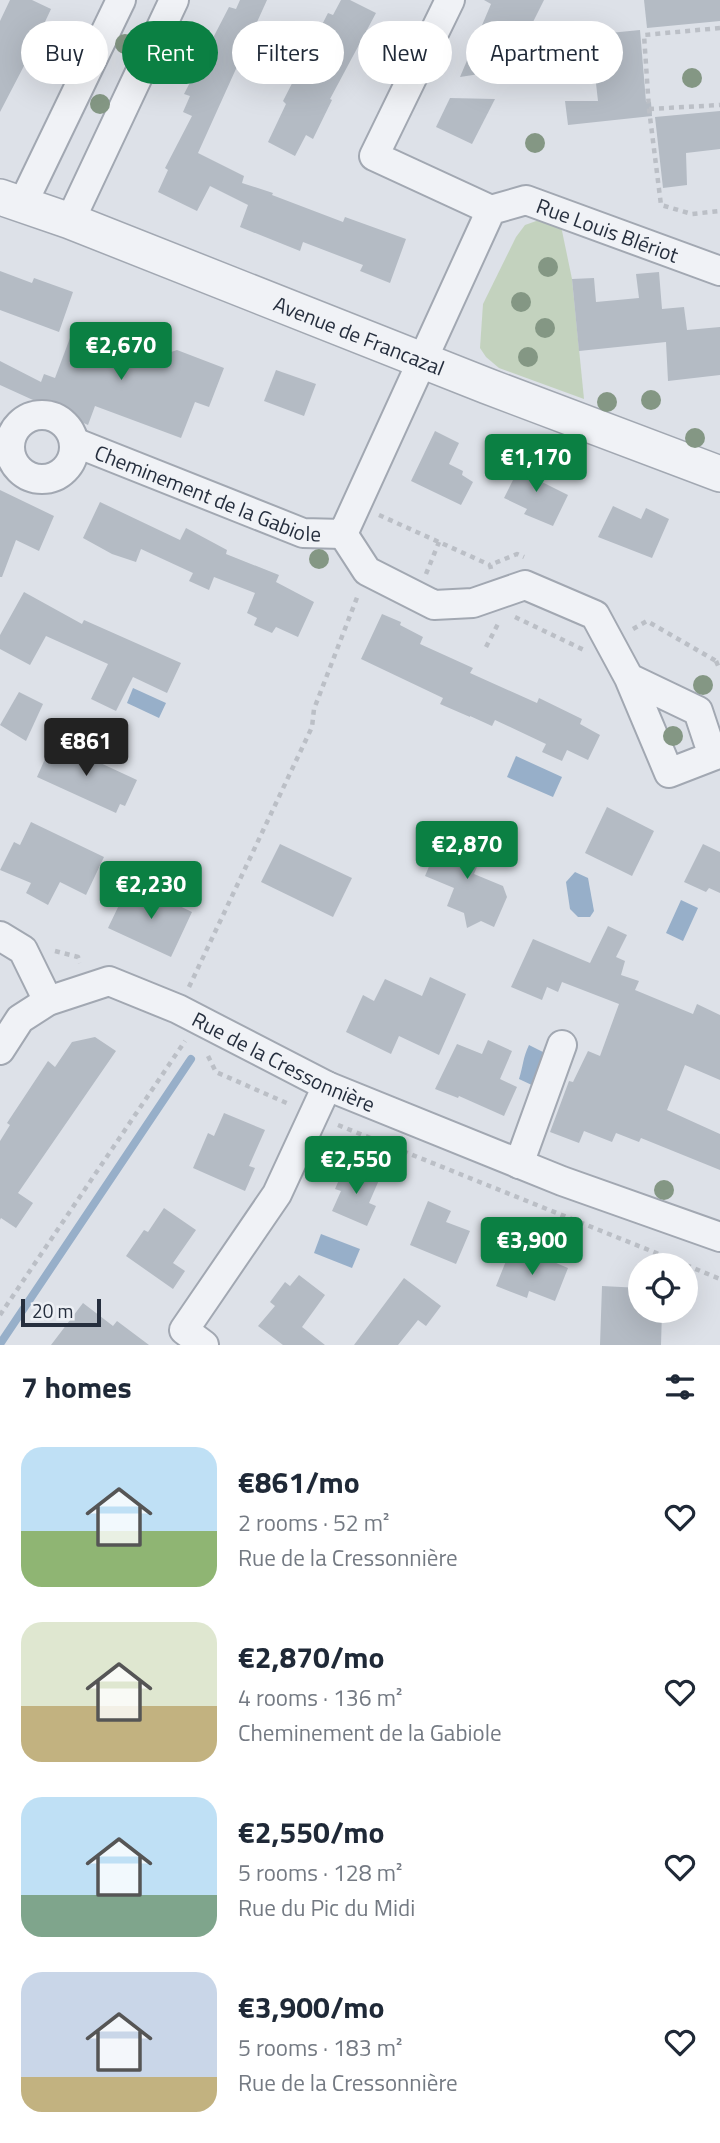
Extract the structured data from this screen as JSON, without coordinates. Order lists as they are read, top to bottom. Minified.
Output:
{"streets":{"street":["Rue Louis Blériot","Avenue de Francazal","Cheminement de la Gabiole","Rue de la Cressonnière"]},"crossings":[["Avenue de Francazal","Cheminement de la Gabiole"]],"scale_bar":"20 m","page":{"chip":["Buy","Rent","Filters","New","Apartment"],"price":["€2,670","€1,170","€861","€2,870","€2,230","€2,550","€3,900"],"scale":"20 m","heading":"7 homes","list":[{"name":"€861/mo","note":"2 rooms · 52 m² · Rue de la Cressonnière"},{"name":"€2,870/mo","note":"4 rooms · 136 m² · Cheminement de la Gabiole"},{"name":"€2,550/mo","note":"5 rooms · 128 m² · Rue du Pic du Midi"},{"name":"€3,900/mo","note":"5 rooms · 183 m² · Rue de la Cressonnière"}]}}
